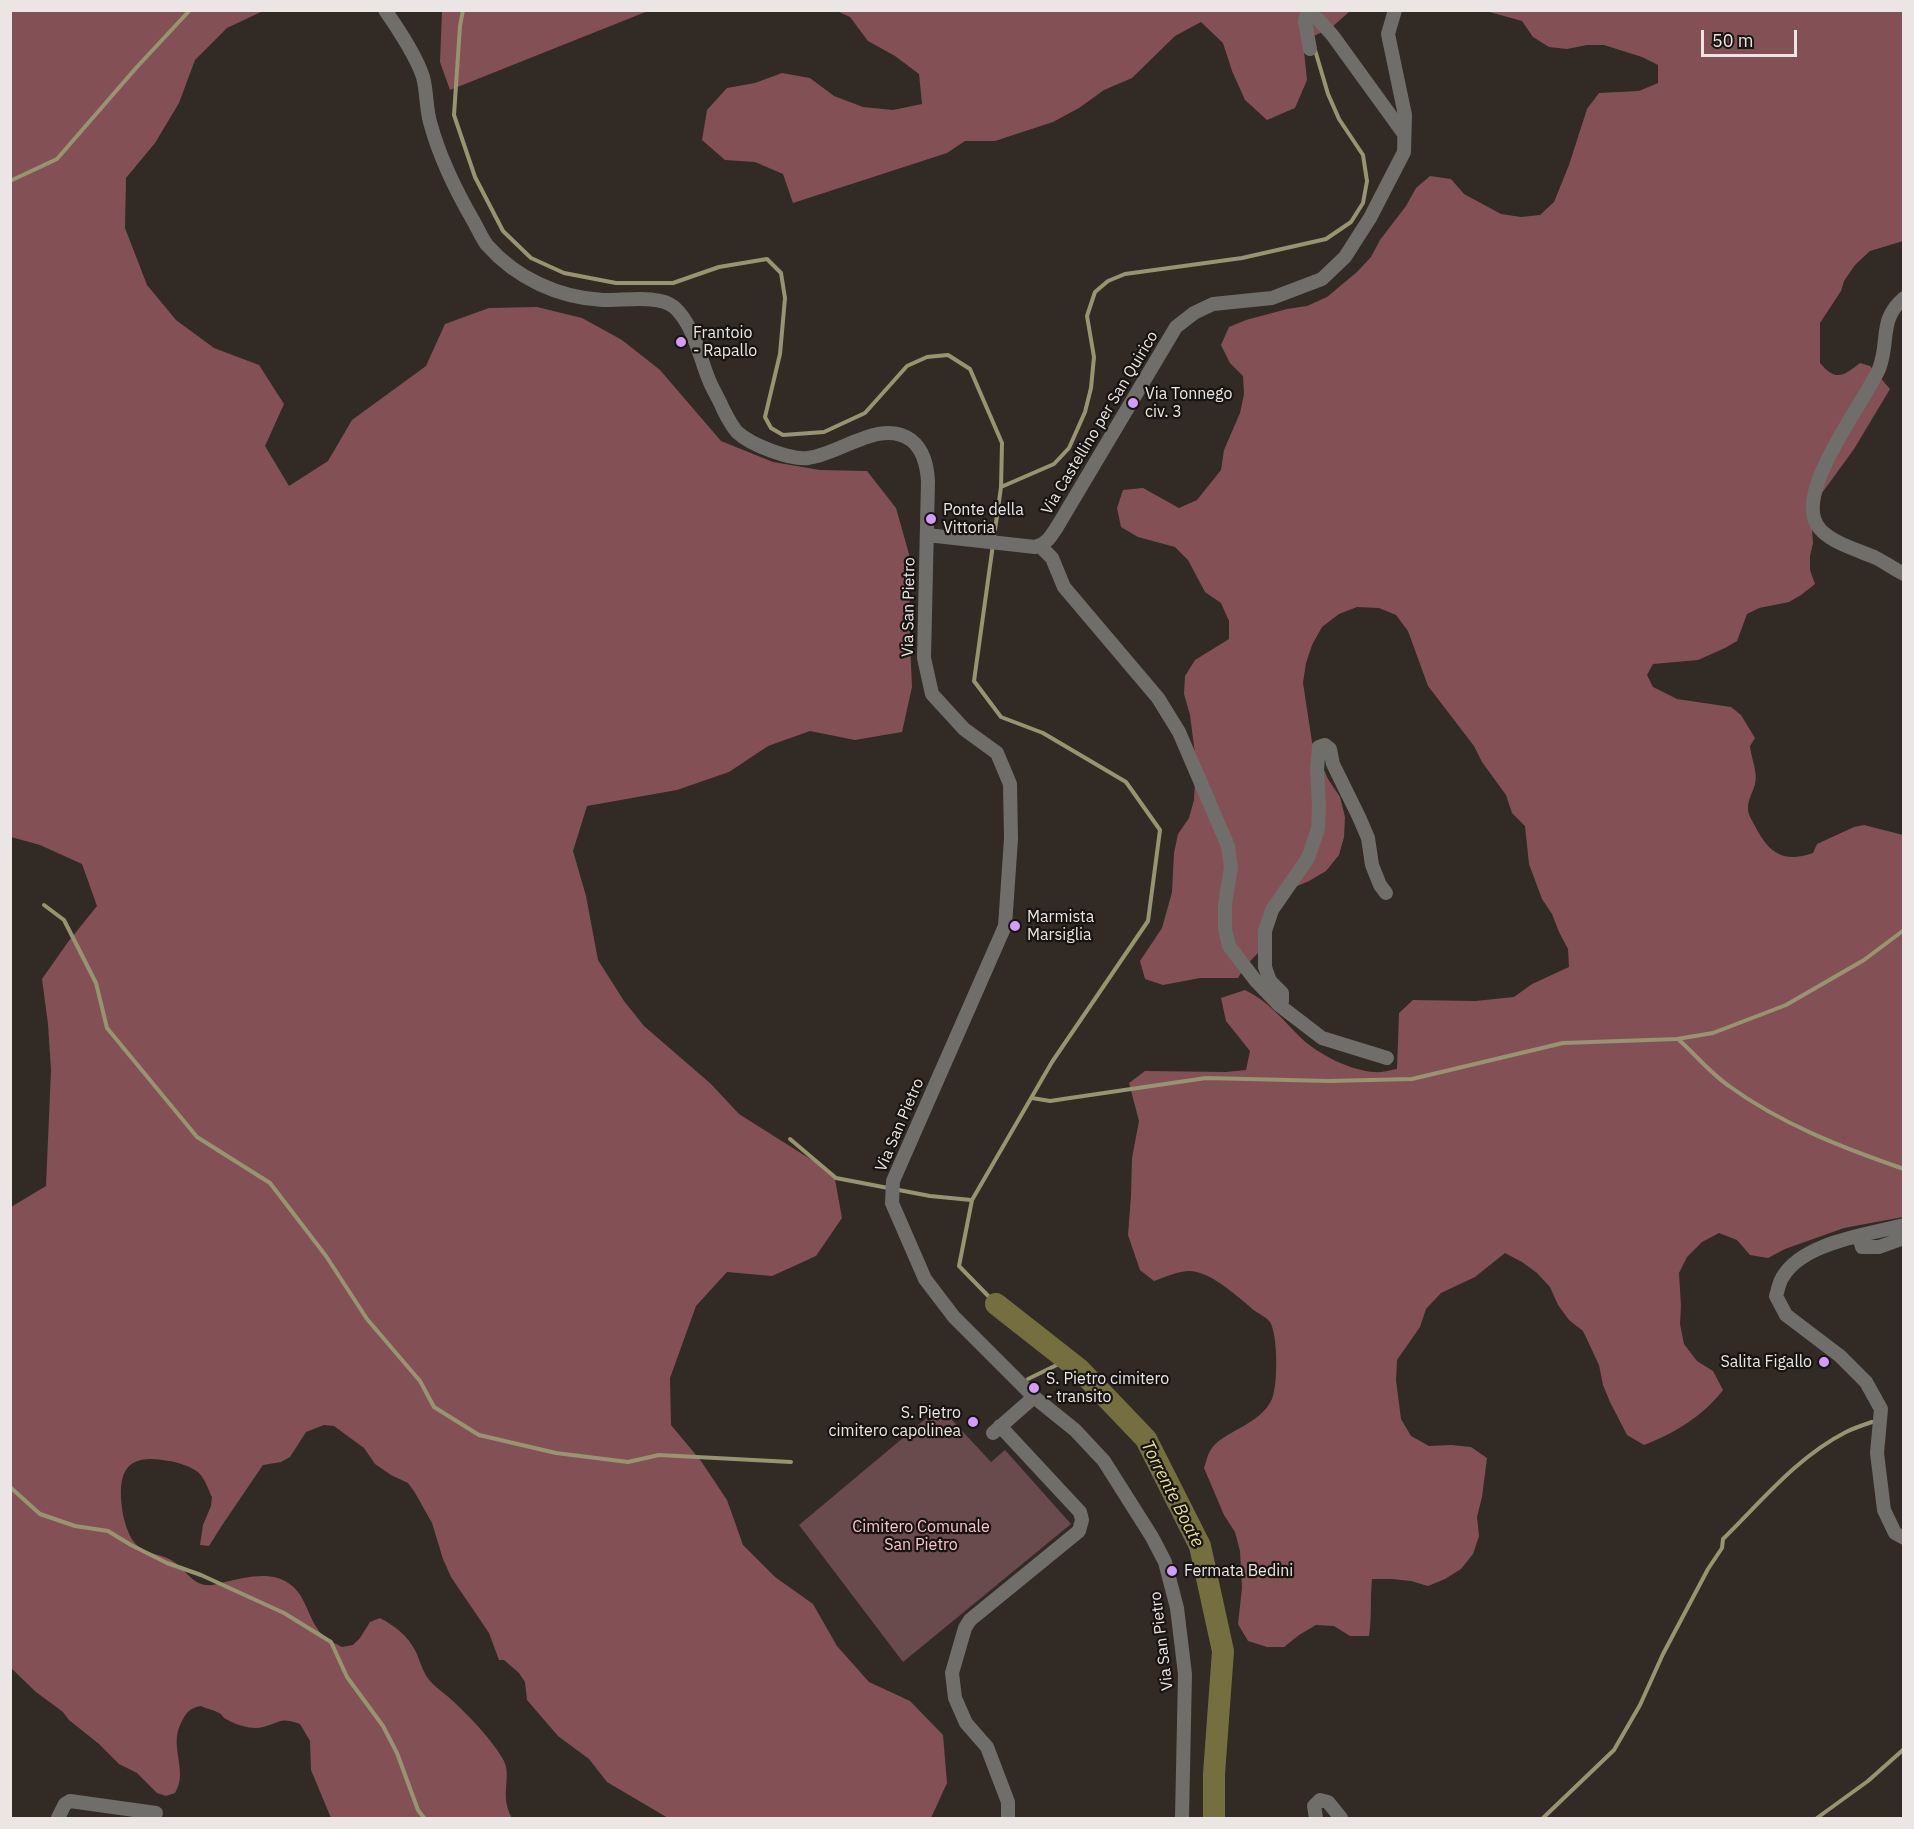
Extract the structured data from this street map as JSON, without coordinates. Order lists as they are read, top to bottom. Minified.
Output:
{"streets":{"street":["Via Castellino per San Quirico","Via San Pietro"]},"water":["Torrente Boate"],"parks":["Cimitero Comunale San Pietro"],"places":["Frantoio - Rapallo","Via Tonnego civ. 3","Ponte della Vittoria","Marmista Marsiglia","Salita Figallo","S. Pietro cimitero - transito","S. Pietro cimitero capolinea","Fermata Bedini"],"scale_bar":"50 m"}
